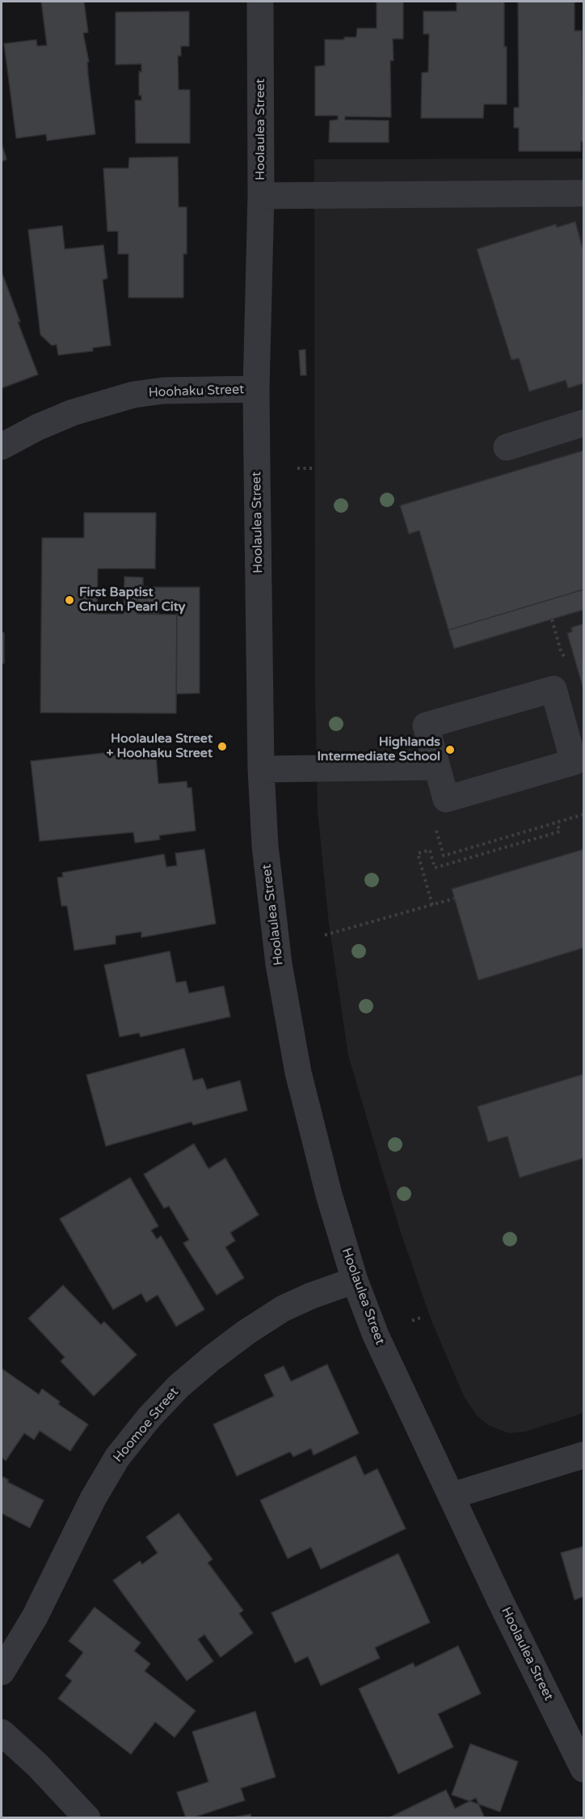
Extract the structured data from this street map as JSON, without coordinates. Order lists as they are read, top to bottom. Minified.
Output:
{"streets":{"street":["Hoolaulea Street","Hoohaku Street","Hoomoe Street"]},"crossings":[["Hoolaulea Street","Hoohaku Street"],["Hoolaulea Street","Hoomoe Street"]],"places":["First Baptist Church Pearl City","Hoolaulea Street + Hoohaku Street","Highlands Intermediate School"]}
